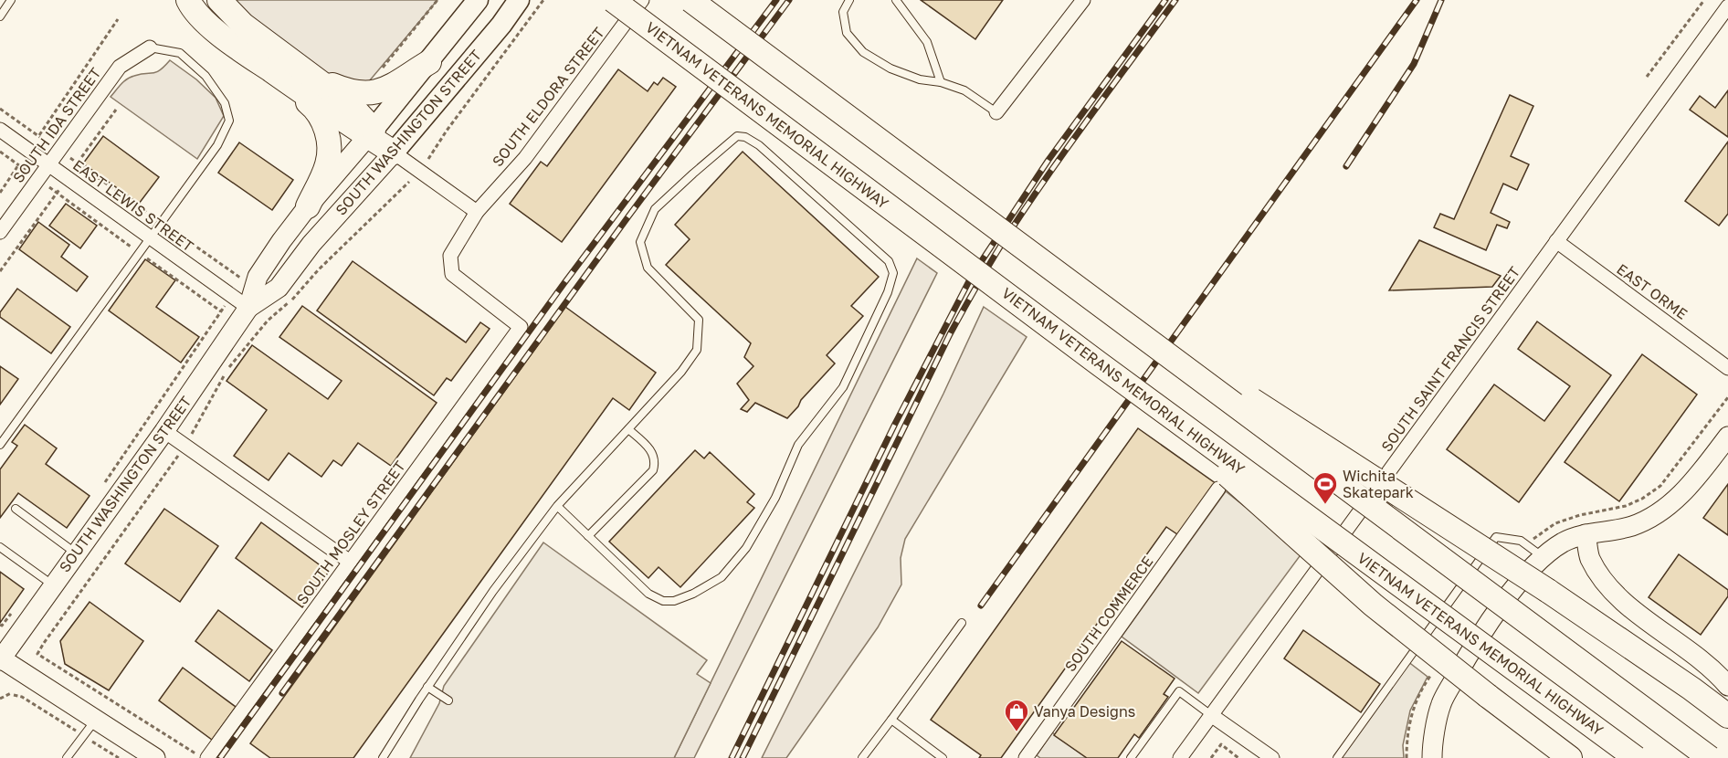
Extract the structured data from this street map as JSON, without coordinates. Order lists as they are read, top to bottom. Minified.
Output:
{"streets":{"highway":["VIETNAM VETERANS MEMORIAL HIGHWAY"],"main road":["SOUTH WASHINGTON STREET"],"street":["SOUTH ELDORA STREET","SOUTH IDA STREET","EAST LEWIS STREET","EAST ORME","SOUTH SAINT FRANCIS STREET","SOUTH MOSLEY STREET","SOUTH COMMERCE"]},"crossings":[["SOUTH ELDORA STREET","SOUTH MOSLEY STREET"],["SOUTH IDA STREET","EAST LEWIS STREET"],["SOUTH WASHINGTON STREET","EAST LEWIS STREET"],["EAST ORME","SOUTH SAINT FRANCIS STREET"]],"places":{"sports":["Wichita Skatepark"],"shop":["Vanya Designs"]}}
